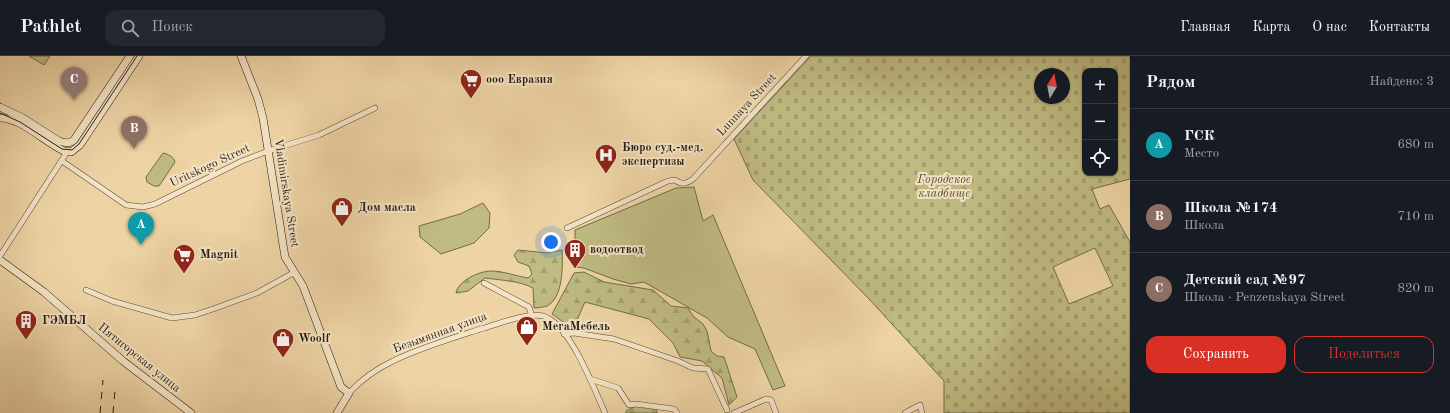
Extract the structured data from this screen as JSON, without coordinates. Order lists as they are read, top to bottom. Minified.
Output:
{"streets":{"main road":["Vladimirskaya Street","Безымянная улица","Пятигорская улица"],"street":["Lunnaya Street","Uritskogo Street"]},"crossings":[["Uritskogo Street","Vladimirskaya Street"],["Vladimirskaya Street","Безымянная улица"]],"parks":["Городское кладбище"],"places":{"supermarket":["ооо Евразия","Magnit"],"hospital":["Бюро суд.-мед. экспертизы"],"shop":["Дом масла","МегаМебель","Woolf"],"building":["водоотвод","ГЭМБЛ"]},"north":"top","page":{"header":"Pathlet","search":"Поиск","nav":["Главная","Карта","О нас","Контакты"],"heading":["Рядом","Найдено: 3"],"pins":["C","B","A"],"map_buttons":["+","−"],"list":[{"mark":"A","name":"ГСК","note":"Место","value":"680 m"},{"mark":"B","name":"Школа №174","note":"Школа","value":"710 m"},{"mark":"C","name":"Детский сад №97","note":"Школа · Penzenskaya Street","value":"820 m"}],"buttons":["Сохранить","Поделиться"]}}
